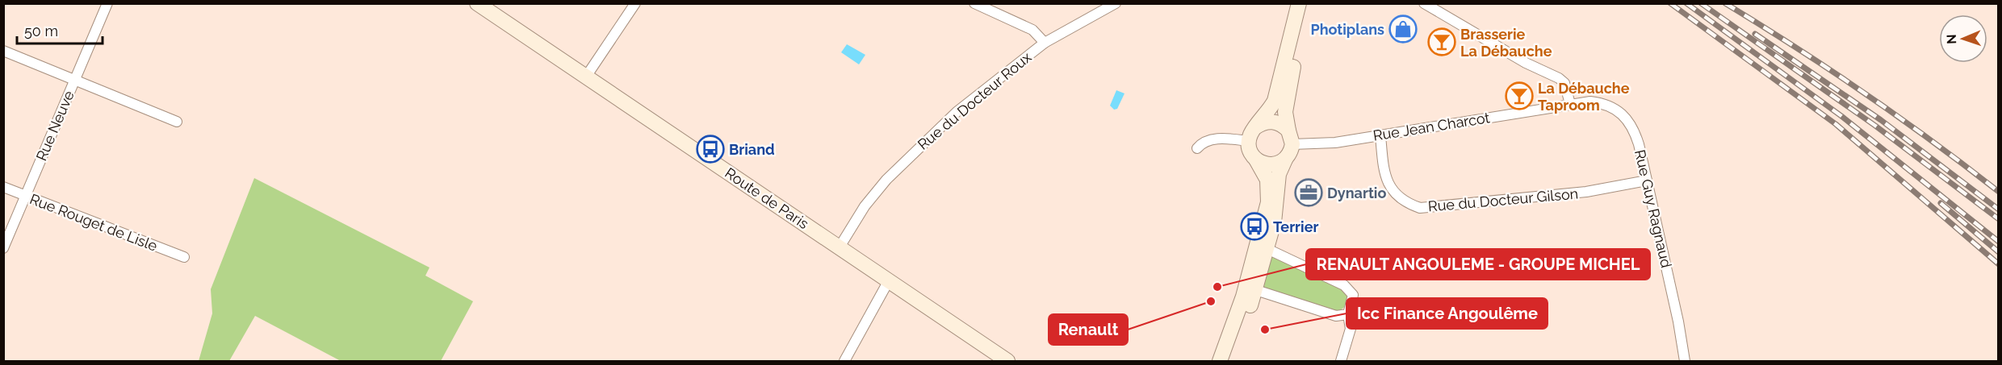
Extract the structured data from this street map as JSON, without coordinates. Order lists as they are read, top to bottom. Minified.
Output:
{"streets":{"main road":["Route de Paris"],"street":["Rue du Docteur Roux","Rue Neuve","Rue Jean Charcot","Rue du Docteur Gilson","Rue Guy Ragnaud","Rue Rouget de Lisle"]},"crossings":[["Rue du Docteur Roux","Route de Paris"],["Rue Neuve","Rue Rouget de Lisle"],["Rue Jean Charcot","Rue du Docteur Gilson"],["Rue Jean Charcot","Rue Guy Ragnaud"],["Rue du Docteur Gilson","Rue Guy Ragnaud"]],"places":{"shop":["Photiplans"],"bar":["Brasserie La Débauche","La Débauche Taproom"],"bus stop":["Briand","Terrier"],"office":["Dynartio"],"other":["RENAULT ANGOULEME - GROUPE MICHEL","Renault","Icc Finance Angoulême"]},"scale_bar":"50 m","north":"left"}
